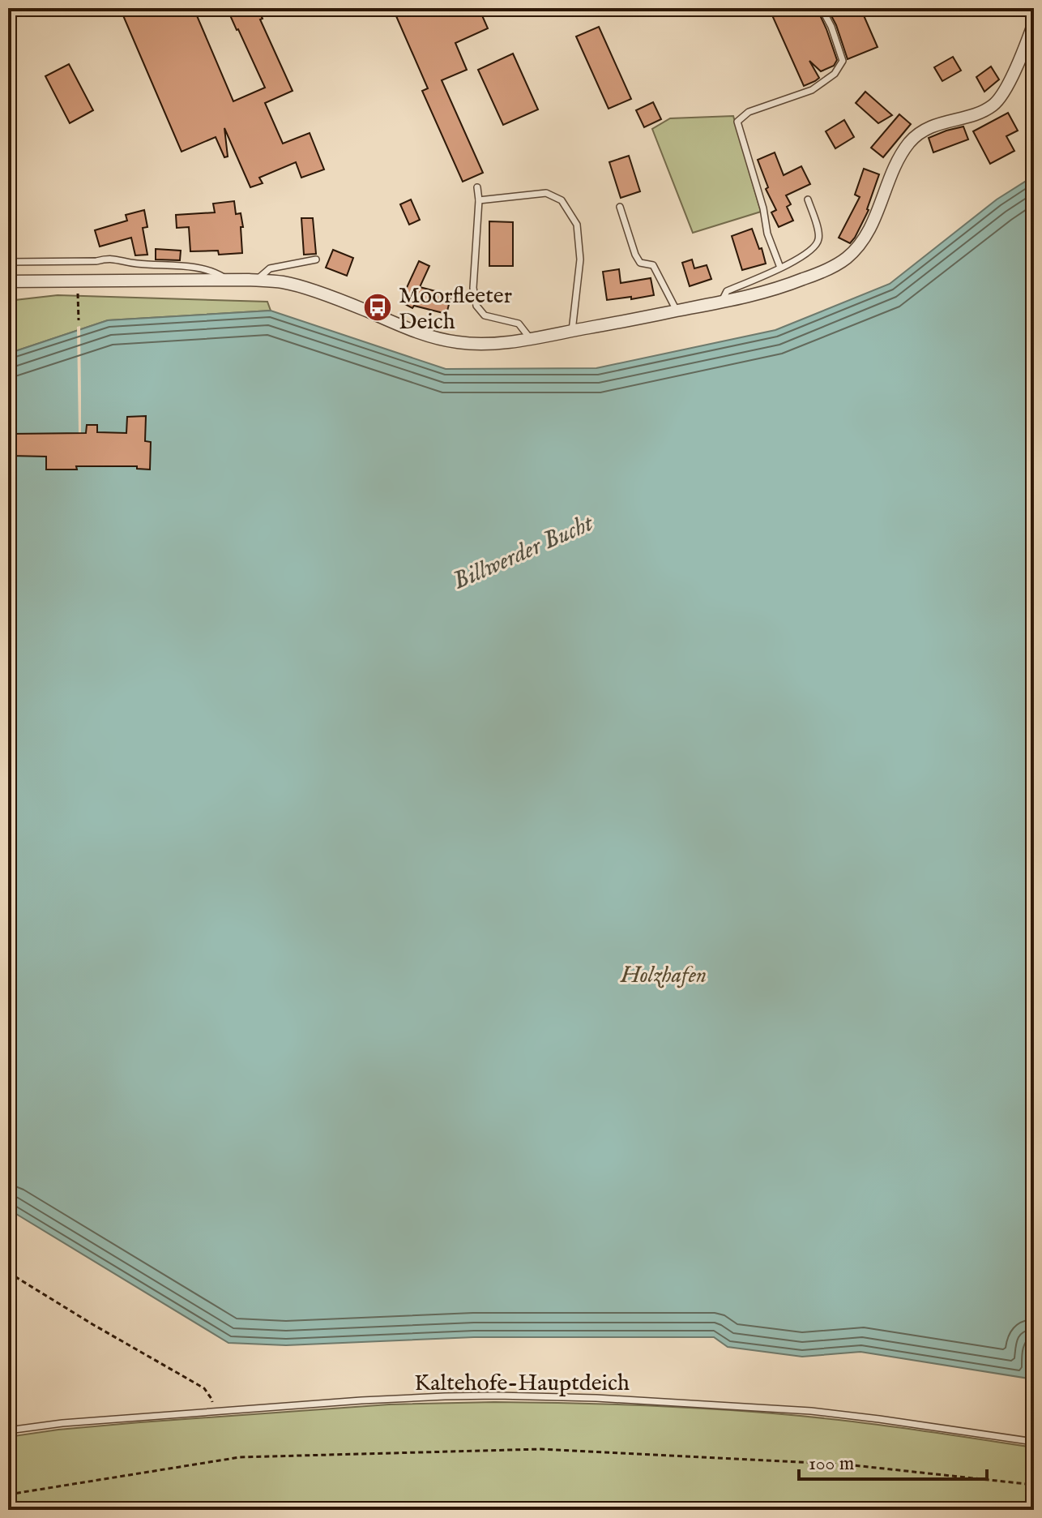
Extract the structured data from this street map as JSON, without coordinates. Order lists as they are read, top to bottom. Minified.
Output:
{"streets":{"lane":["Kaltehofe-Hauptdeich"]},"water":["Billwerder Bucht"],"parks":["Holzhafen"],"places":{"bus stop":["Moorfleeter Deich"]},"scale_bar":"100 m"}
